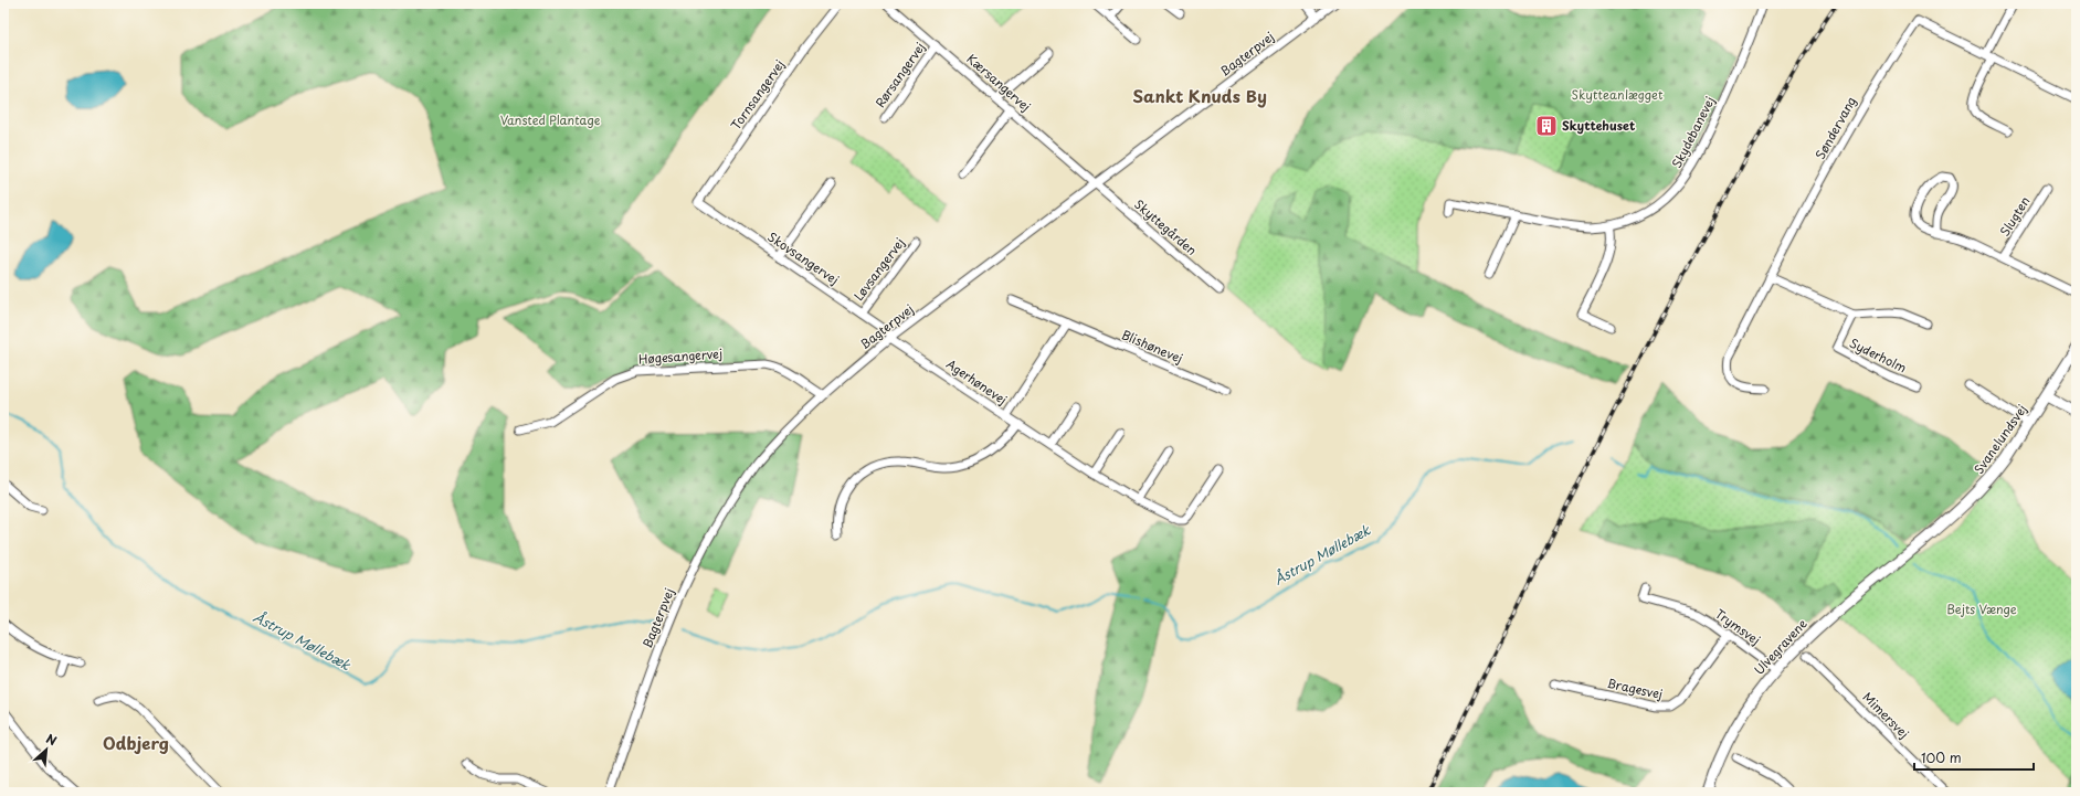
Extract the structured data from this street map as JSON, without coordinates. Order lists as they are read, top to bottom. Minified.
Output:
{"streets":{"street":["Bagterpvej","Rørsangervej","Kærsangervej","Tornsangervej","Søndervang","Skydebanevej","Slugten","Skyttegården","Skovsangervej","Løvsangervej","Blishønevej","Syderholm","Høgesangervej","Agerhønevej","Svanelundsvej","Trymsvej","Ulvegravene","Bragesvej","Mimersvej"]},"crossings":[["Bagterpvej","Kærsangervej"],["Bagterpvej","Skyttegården"],["Bagterpvej","Skovsangervej"],["Bagterpvej","Høgesangervej"],["Bagterpvej","Agerhønevej"],["Rørsangervej","Kærsangervej"],["Kærsangervej","Skyttegården"],["Tornsangervej","Skovsangervej"],["Skovsangervej","Løvsangervej"],["Skovsangervej","Agerhønevej"],["Svanelundsvej","Ulvegravene"],["Trymsvej","Ulvegravene"],["Trymsvej","Bragesvej"]],"districts":["Sankt Knuds By","Odbjerg"],"water":["Åstrup Møllebæk"],"parks":["Skytteanlægget","Vansted Plantage","Bejts Vænge"],"places":{"building":["Skyttehuset"]},"scale_bar":"100 m","north":"top right"}
